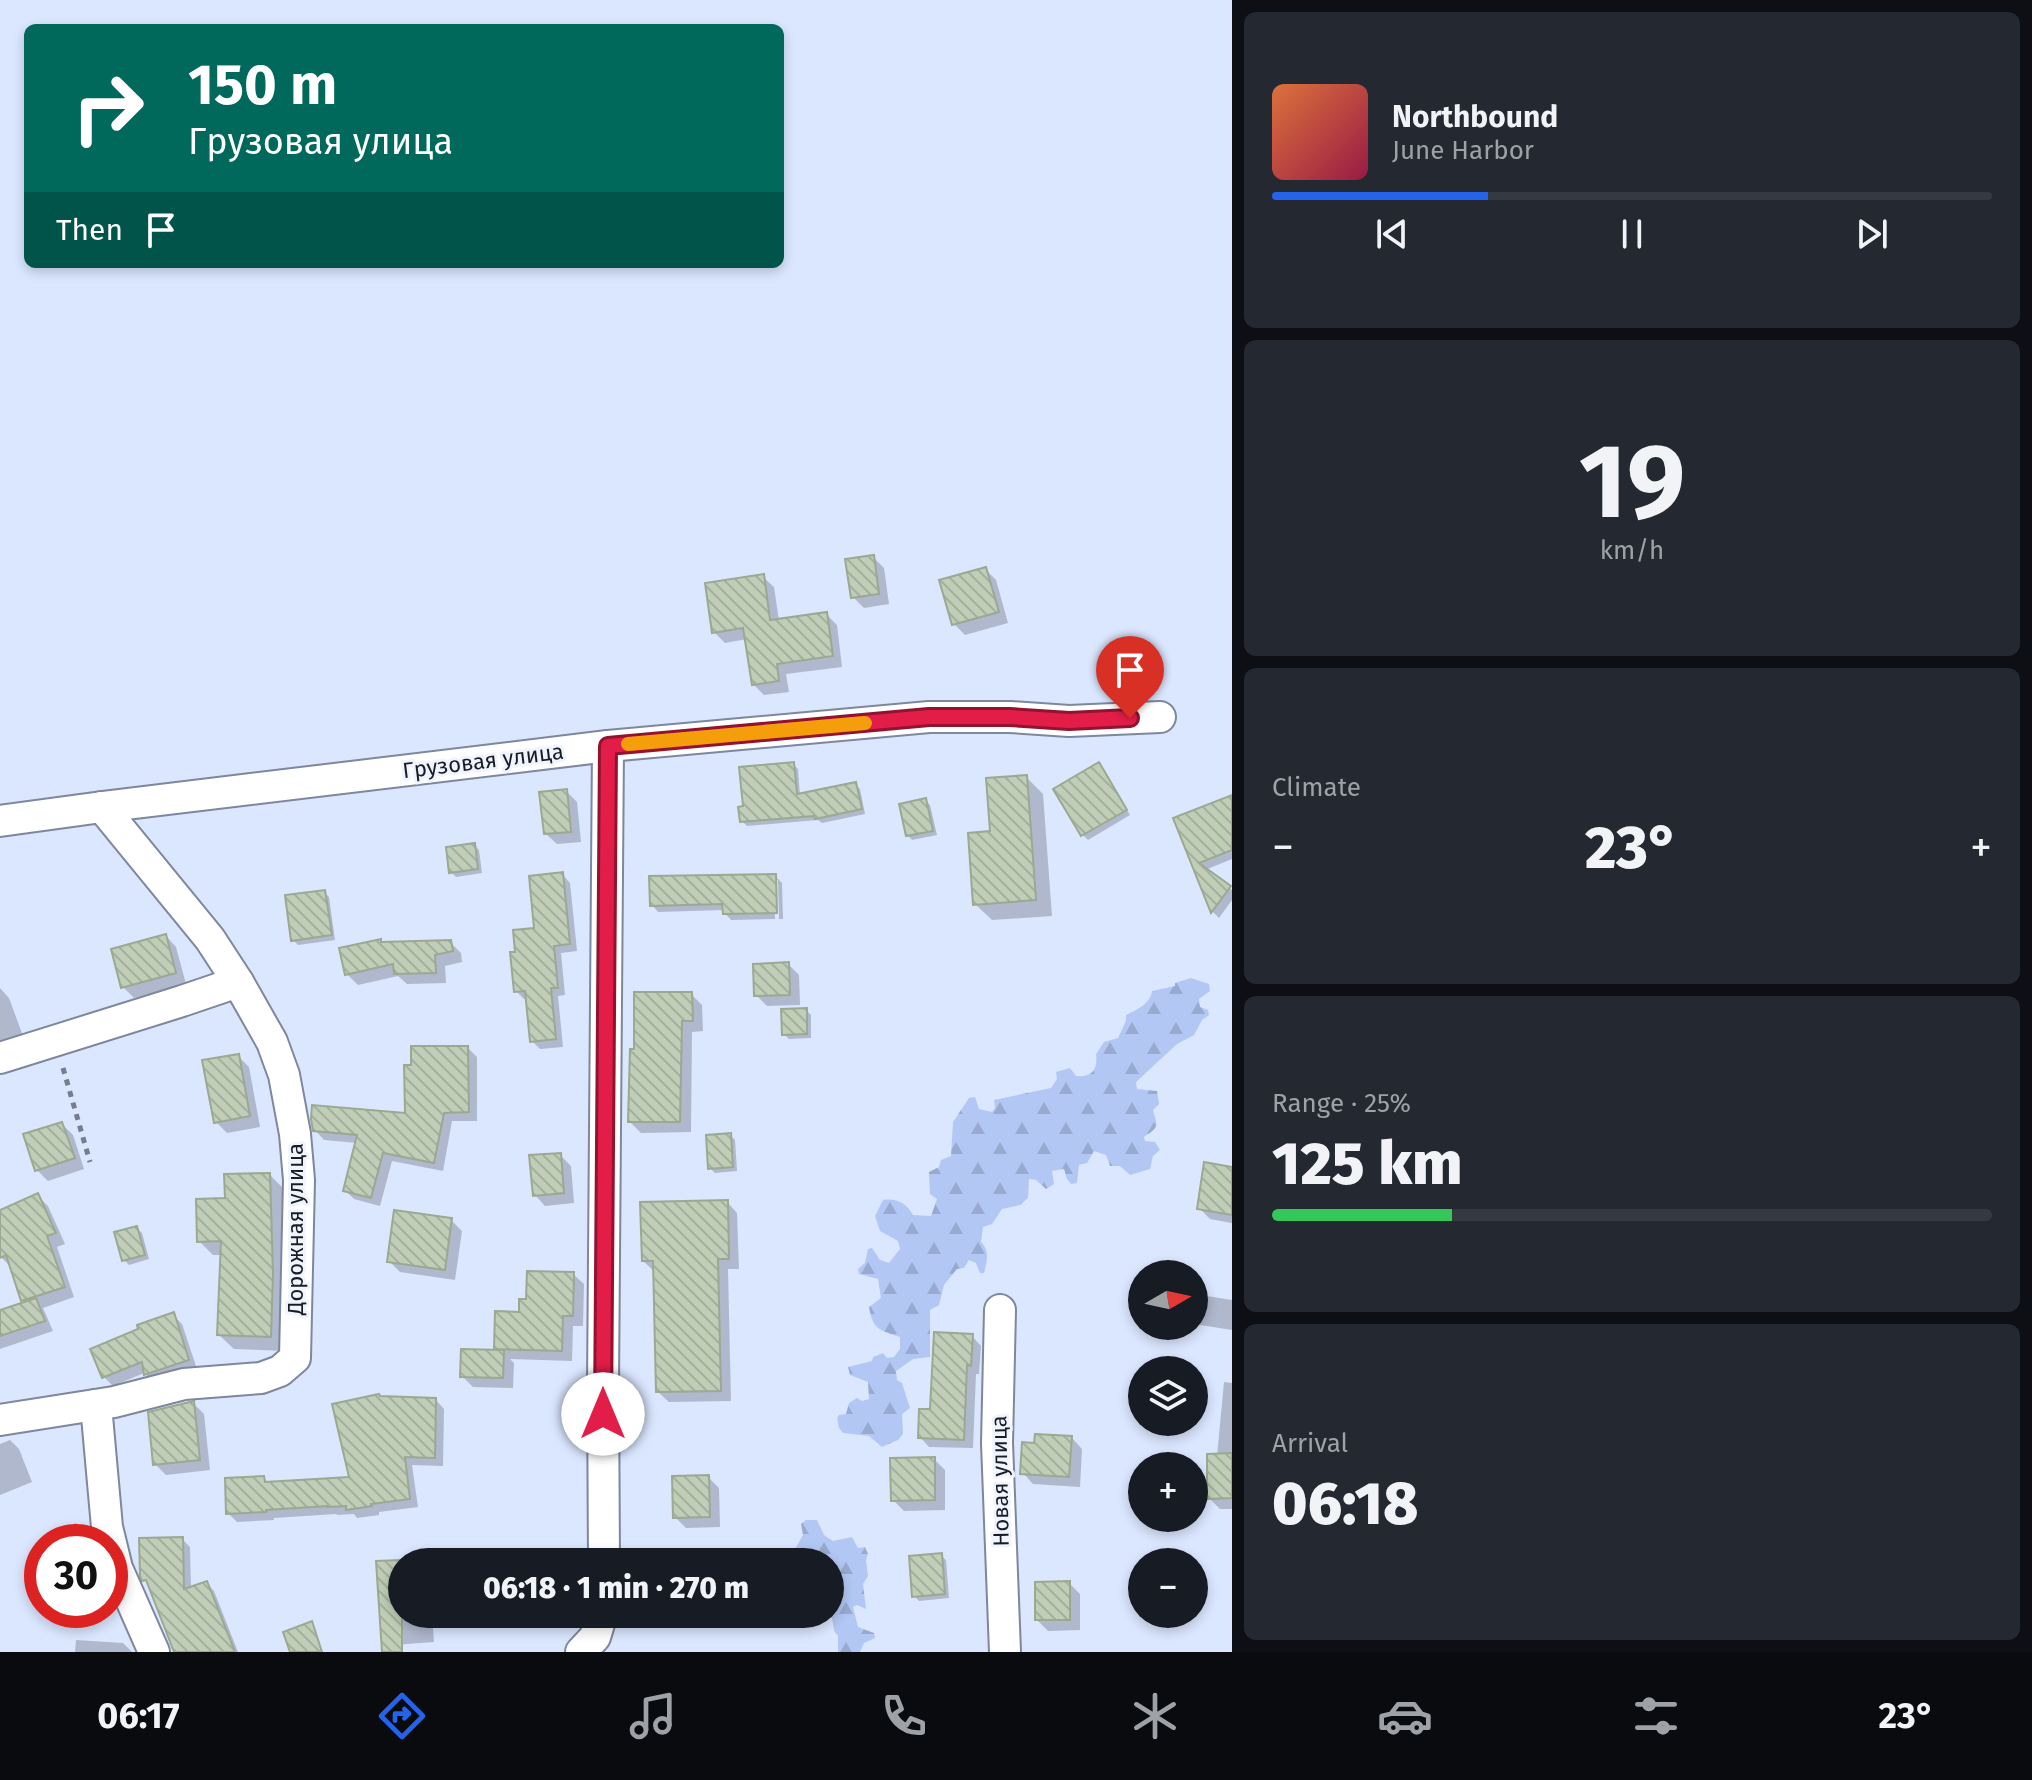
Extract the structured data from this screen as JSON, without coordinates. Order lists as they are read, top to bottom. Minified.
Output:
{"streets":{"street":["Грузовая улица","Дорожная улица","Новая улица"]},"crossings":[["Грузовая улица","Дорожная улица"]],"north":"right","page":{"turn":["150 m","Грузовая улица"],"song":["Northbound","June Harbor"],"then":"Then","tile":[["19","km/h"],"Climate",["Range · 25%","125 km"],["Arrival","06:18"]],"heat":["−","23°","+"],"map_buttons":["+","−"],"limit":"30","trip":"06:18 · 1 min · 270 m","tabs":["06:17","23°"]}}
